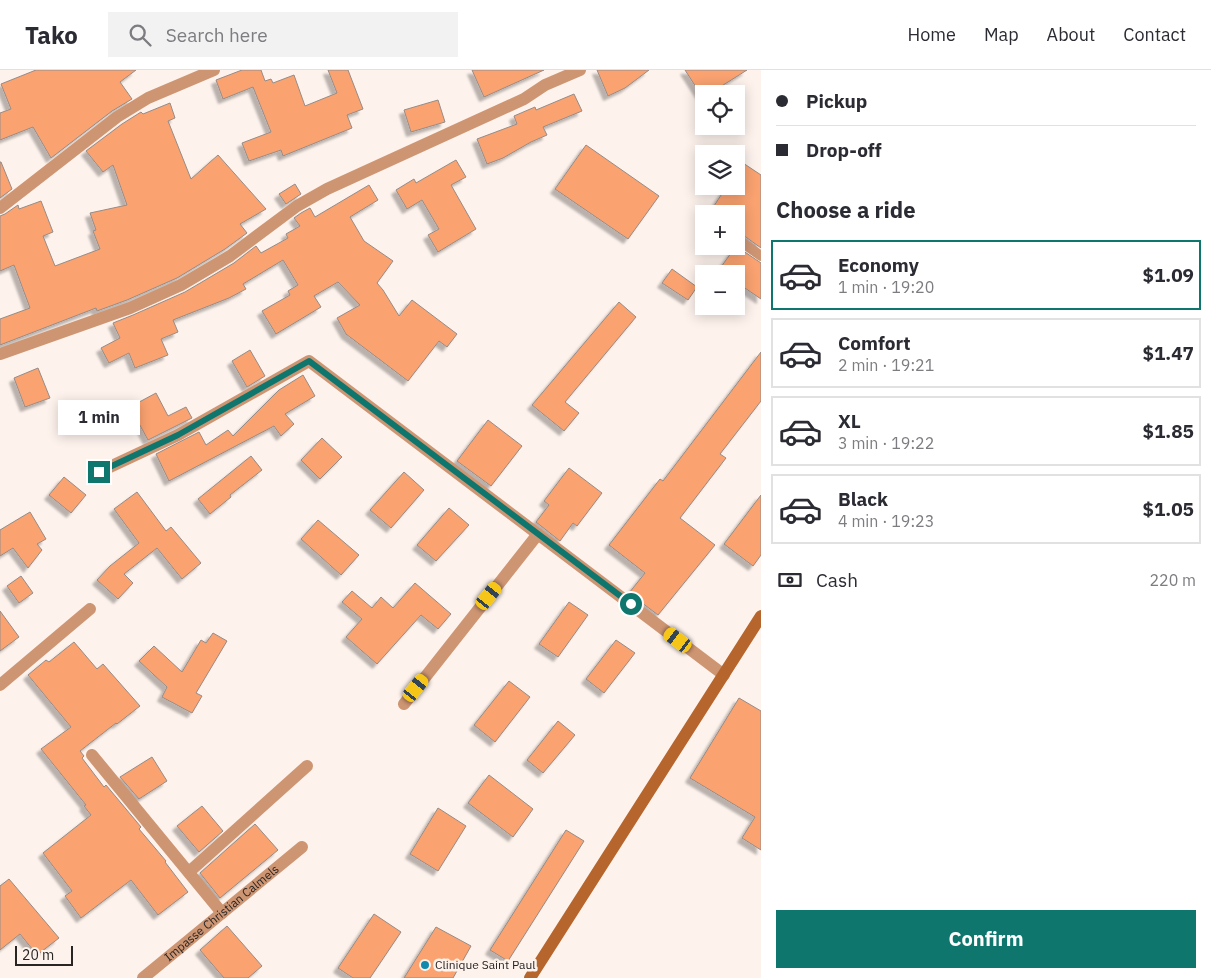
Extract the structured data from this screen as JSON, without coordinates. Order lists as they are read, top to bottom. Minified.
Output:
{"streets":{"street":["Impasse Christian Calmels"]},"places":["Clinique Saint Paul"],"scale_bar":"20 m","page":{"header":"Tako","search":"Search here","nav":["Home","Map","About","Contact"],"banner":["Pickup","Drop-off"],"map_buttons":["+","−"],"heading":"Choose a ride","list":[{"name":"Economy","note":"1 min · 19:20","value":"$1.09"},{"name":"Comfort","note":"2 min · 19:21","value":"$1.47"},{"name":"XL","note":"3 min · 19:22","value":"$1.85"},{"name":"Black","note":"4 min · 19:23","value":"$1.05"}],"bubble":"1 min","pay":["Cash","220 m"],"buttons":"Confirm","scale":"20 m"}}
